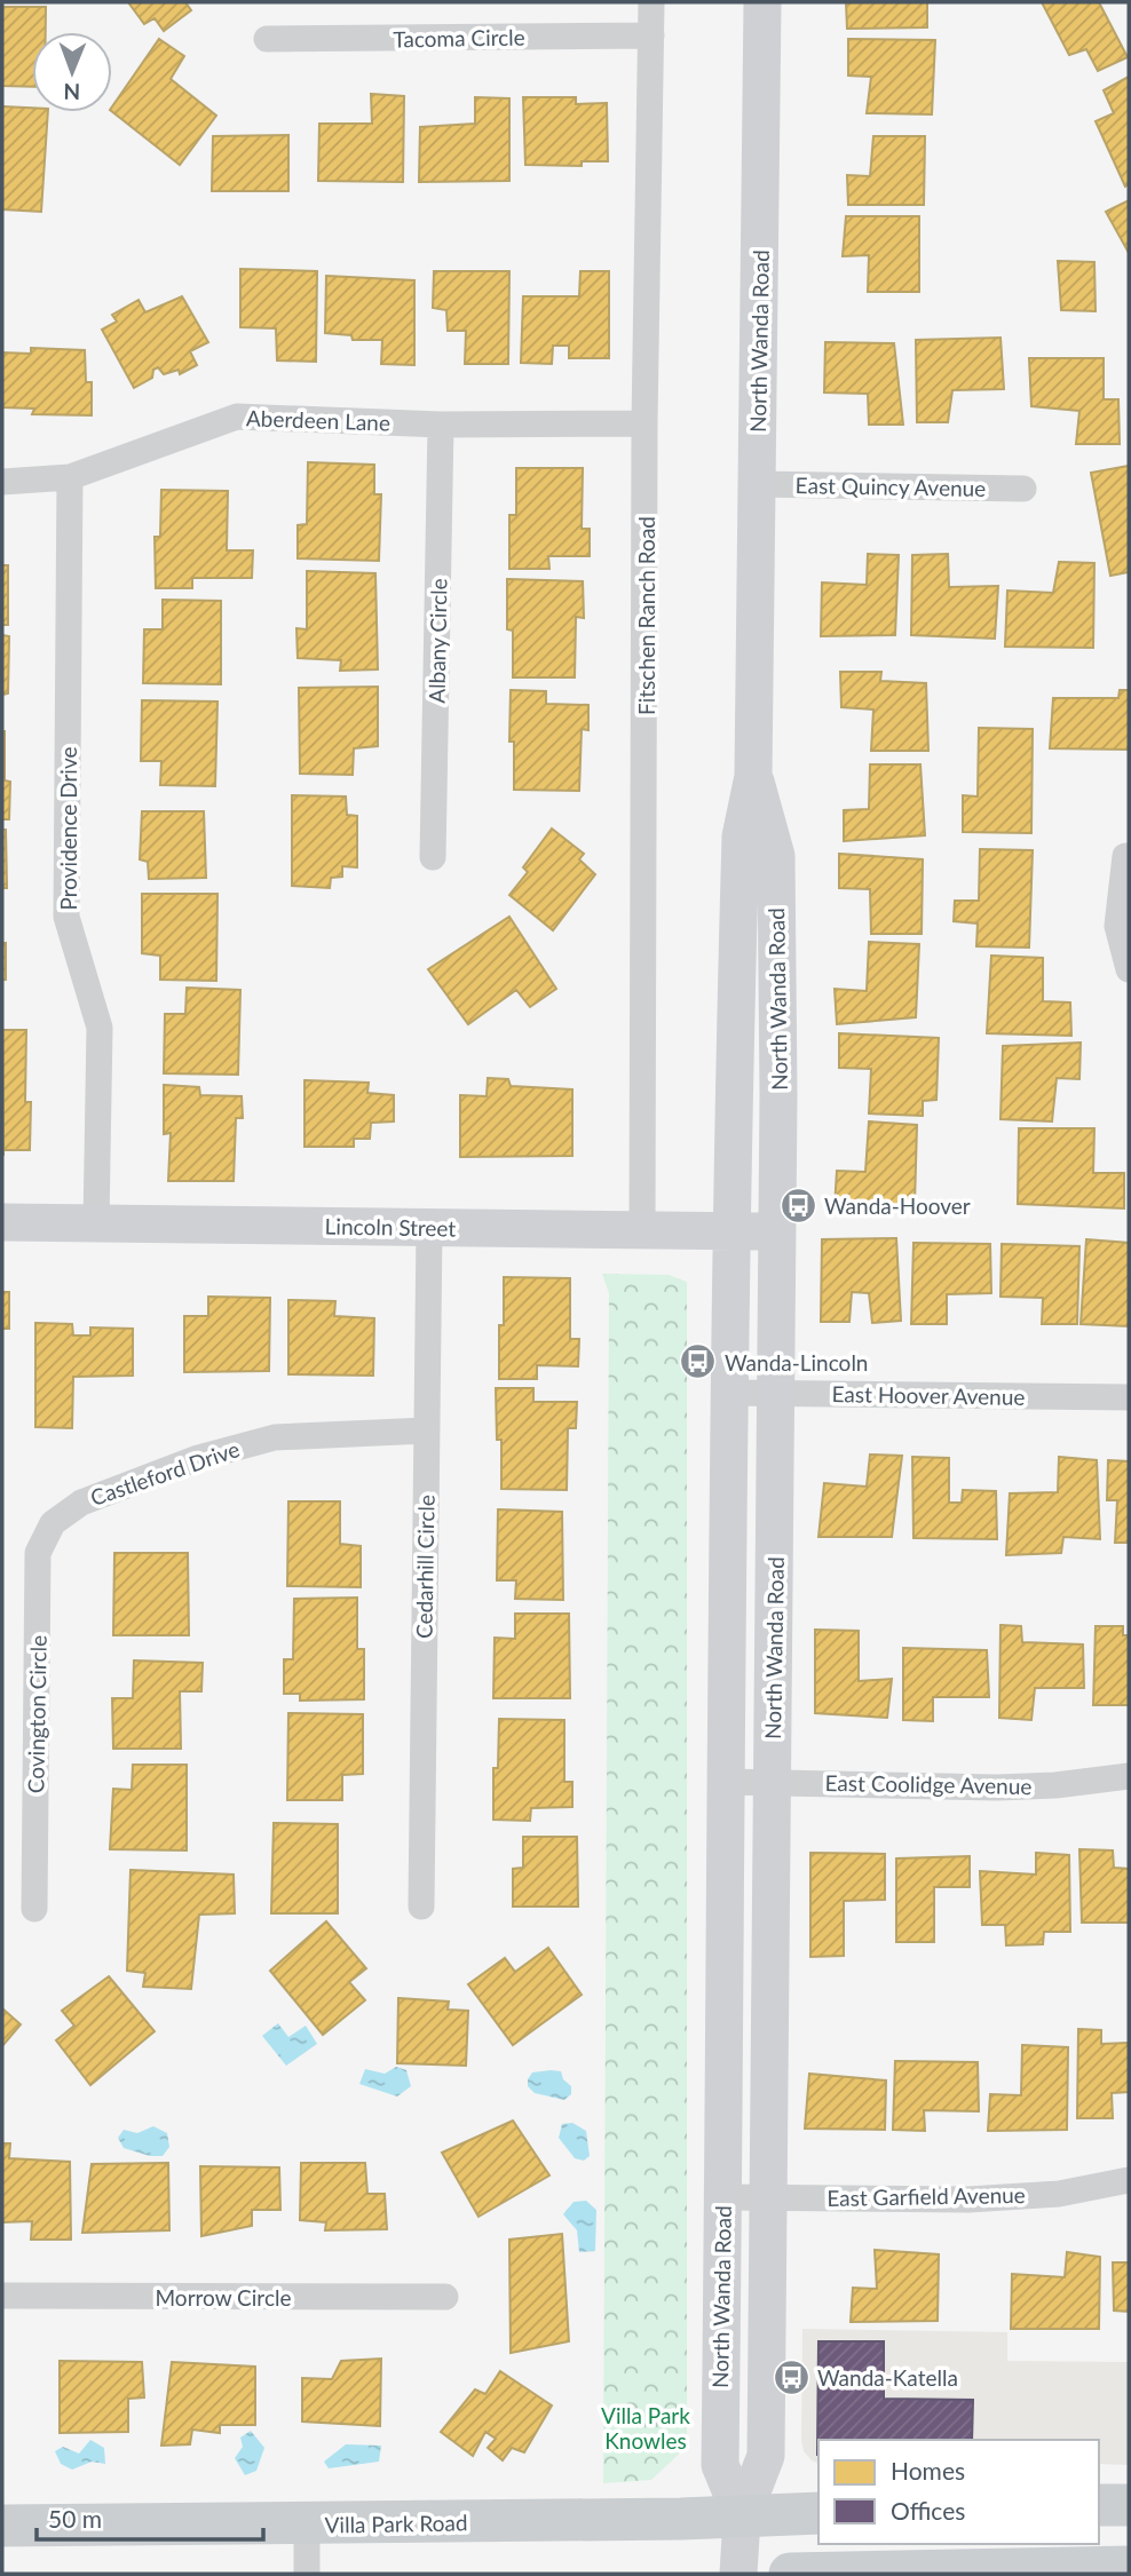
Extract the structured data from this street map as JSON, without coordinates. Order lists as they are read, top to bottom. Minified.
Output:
{"streets":{"main road":["Villa Park Road"],"street":["Tacoma Circle","North Wanda Road","Aberdeen Lane","East Quincy Avenue","Fitschen Ranch Road","Albany Circle","Providence Drive","Lincoln Street","East Hoover Avenue","Castleford Drive","Cedarhill Circle","Covington Circle","East Coolidge Avenue","East Garfield Avenue","Morrow Circle"]},"crossings":[["Tacoma Circle","Fitschen Ranch Road"],["North Wanda Road","East Quincy Avenue"],["North Wanda Road","Lincoln Street"],["North Wanda Road","East Hoover Avenue"],["North Wanda Road","East Coolidge Avenue"],["North Wanda Road","East Garfield Avenue"],["North Wanda Road","Villa Park Road"],["Aberdeen Lane","Fitschen Ranch Road"],["Aberdeen Lane","Albany Circle"],["Aberdeen Lane","Providence Drive"],["Fitschen Ranch Road","Lincoln Street"],["Providence Drive","Lincoln Street"],["Lincoln Street","Cedarhill Circle"],["Castleford Drive","Cedarhill Circle"],["Castleford Drive","Covington Circle"]],"parks":["Villa Park Knowles"],"places":{"bus stop":["Wanda-Hoover","Wanda-Lincoln","Wanda-Katella"]},"legend":["Homes","Offices"],"scale_bar":"50 m","north":"bottom"}
